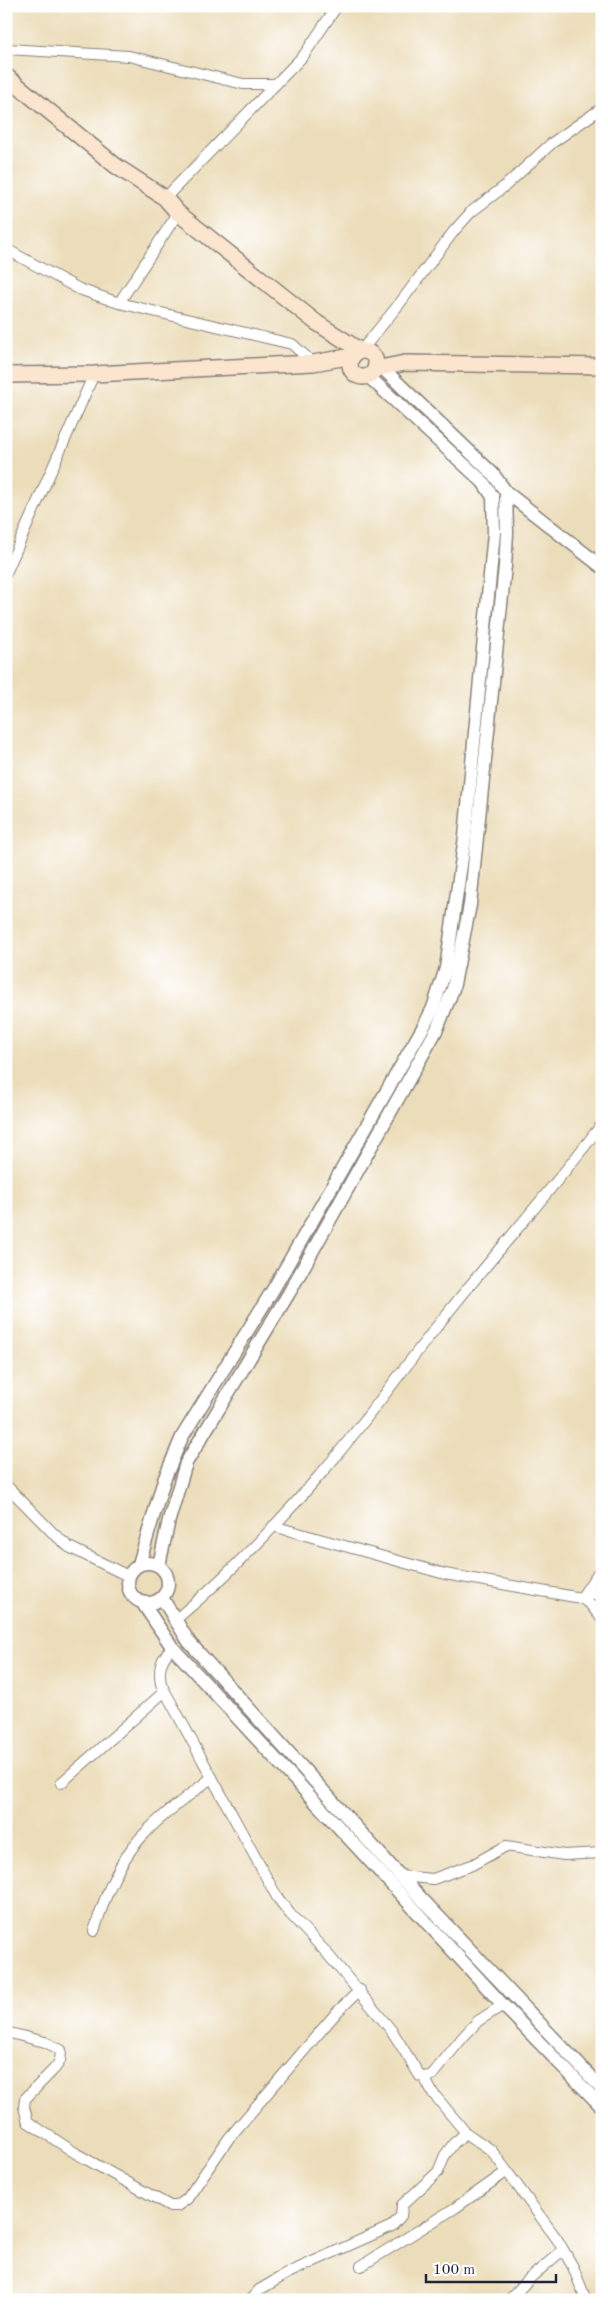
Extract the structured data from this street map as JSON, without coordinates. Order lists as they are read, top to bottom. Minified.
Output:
{"scale_bar":"100 m"}
